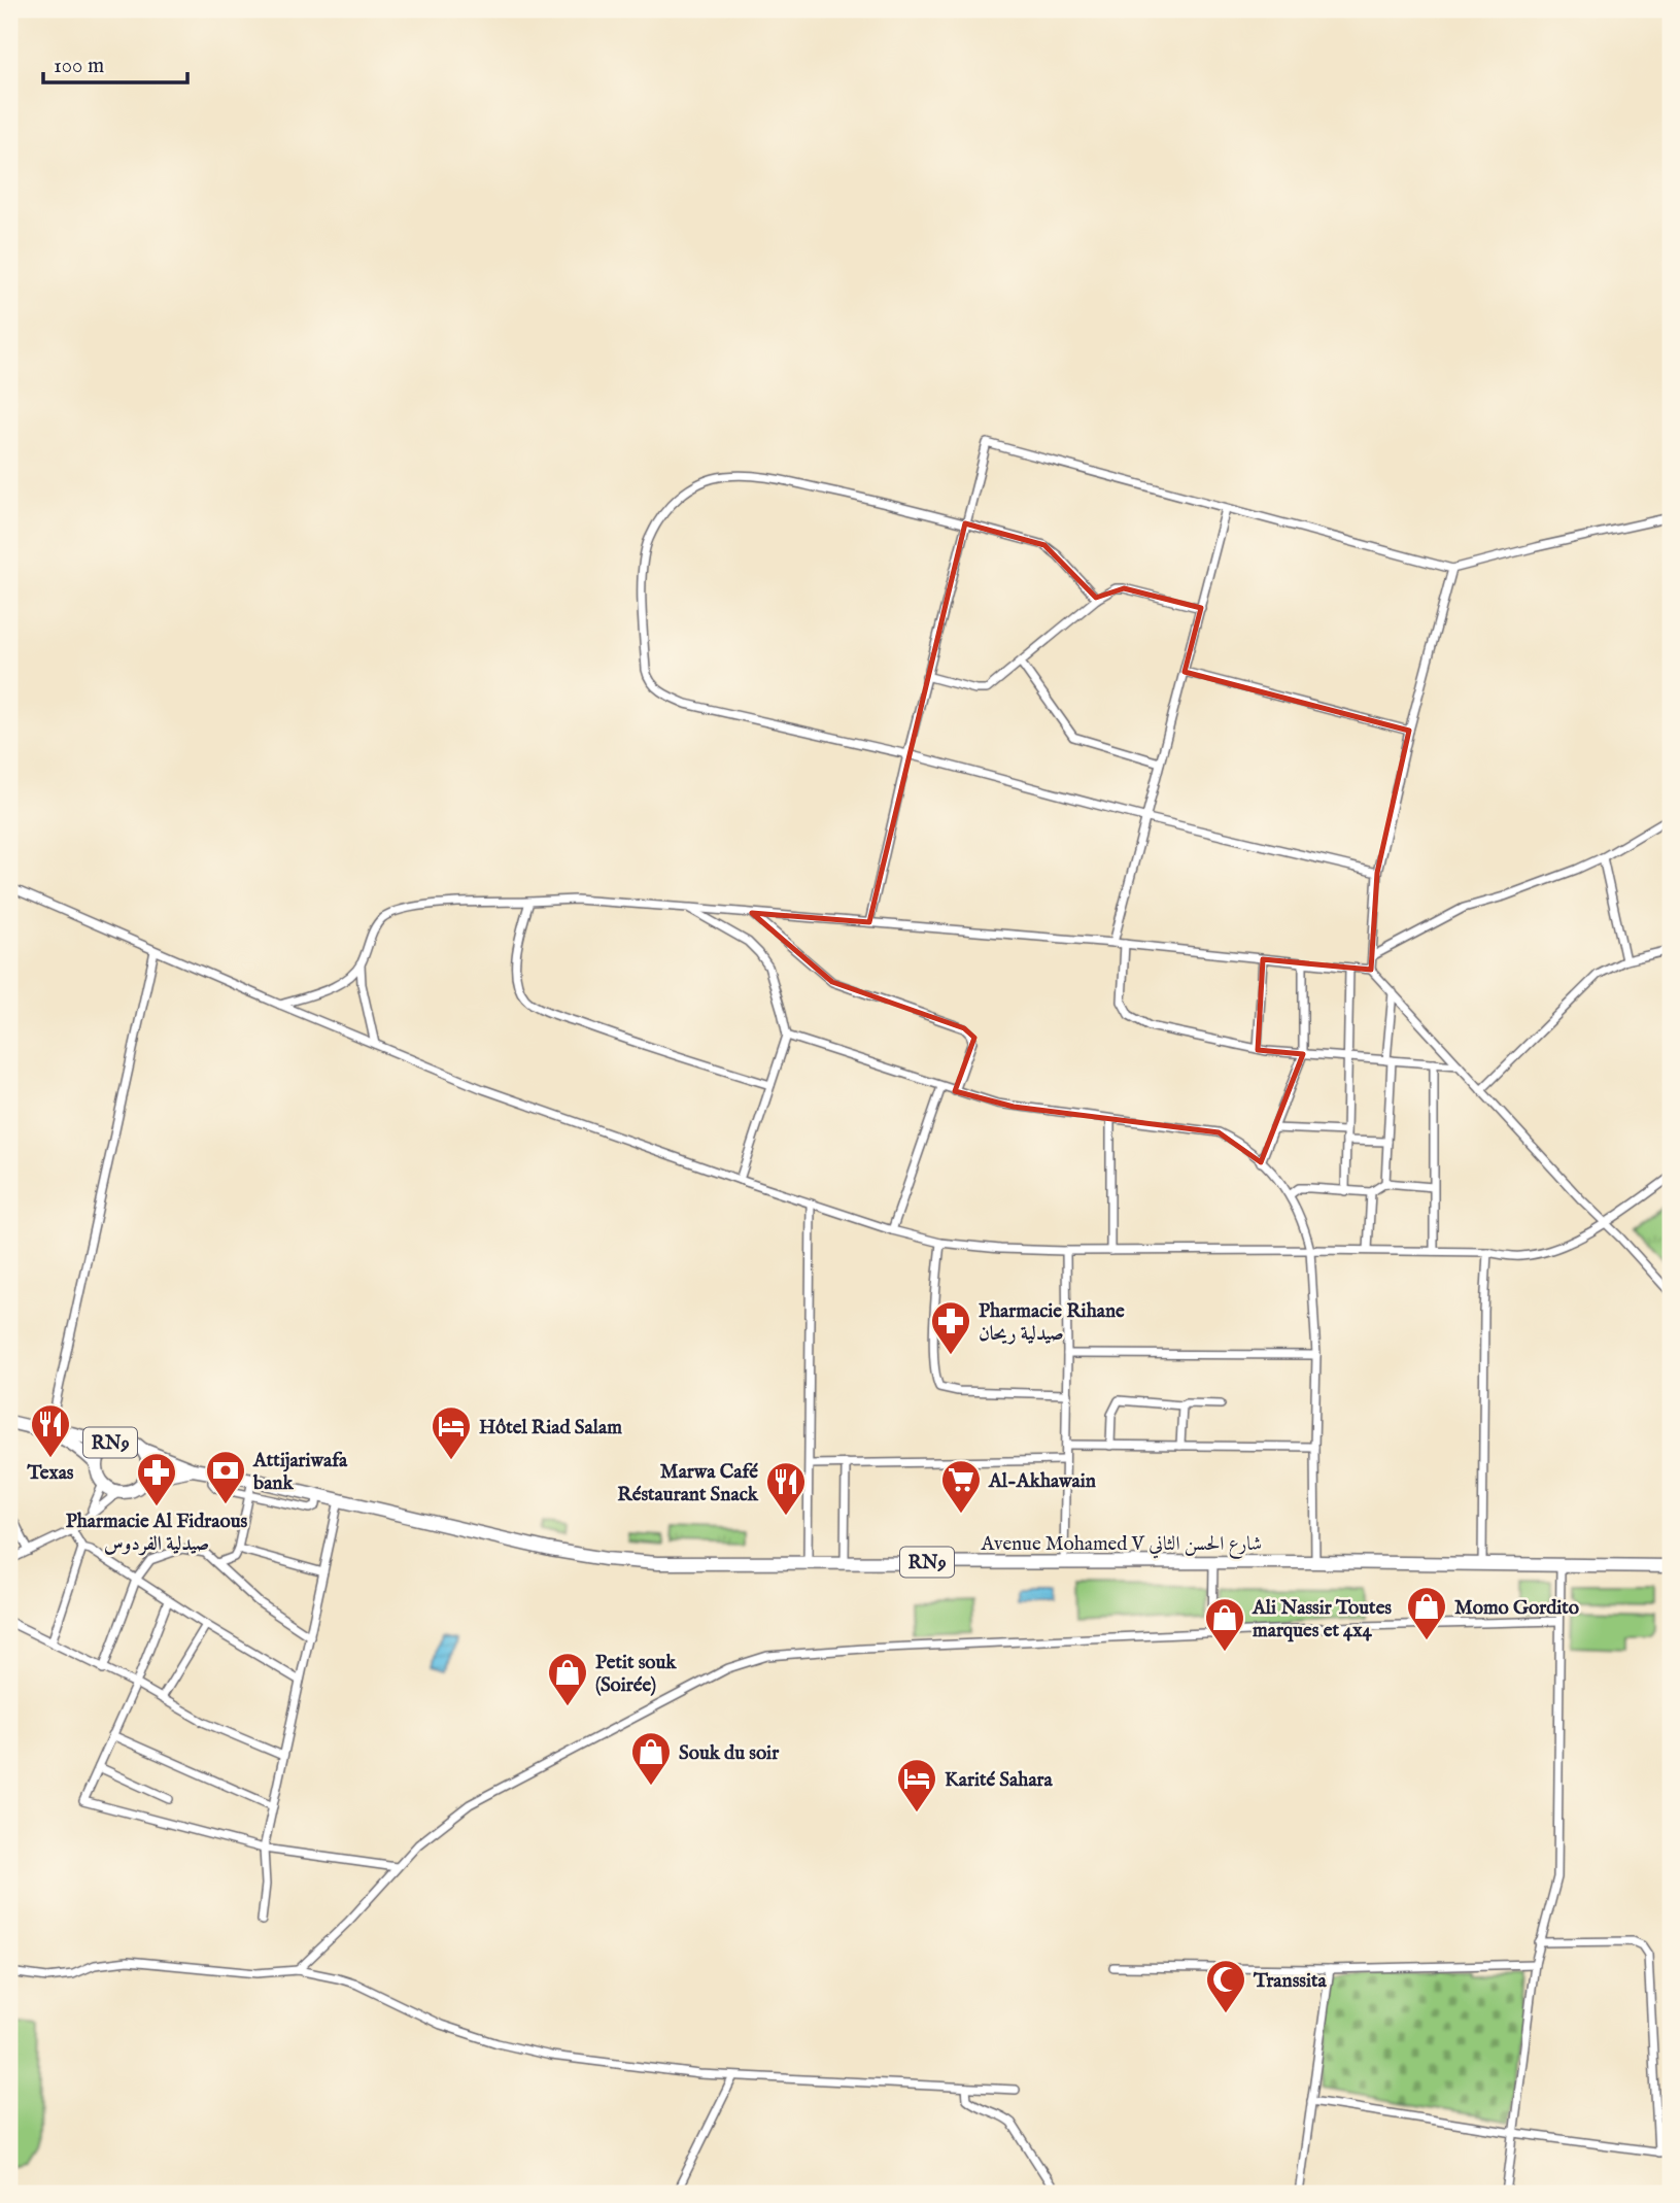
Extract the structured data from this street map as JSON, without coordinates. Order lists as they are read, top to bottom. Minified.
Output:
{"streets":{"main road":["RN9","Avenue Mohamed V شارع الحسن الثاني"]},"crossings":[["RN9","Avenue Mohamed V شارع الحسن الثاني"]],"places":{"pharmacy":["Pharmacie Rihane صيدلية ريحان","Pharmacie Al Fidraous صيدلية الفردوس"],"restaurant":["Texas","Marwa Café Réstaurant Snack"],"hotel":["Hôtel Riad Salam","Karité Sahara"],"bank":["Attijariwafa bank"],"supermarket":["Al-Akhawain"],"shop":["Momo Gordito","Ali Nassir Toutes marques et 4x4","Petit souk (Soirée)","Souk du soir"],"mosque":["Transsita"]},"scale_bar":"100 m"}
